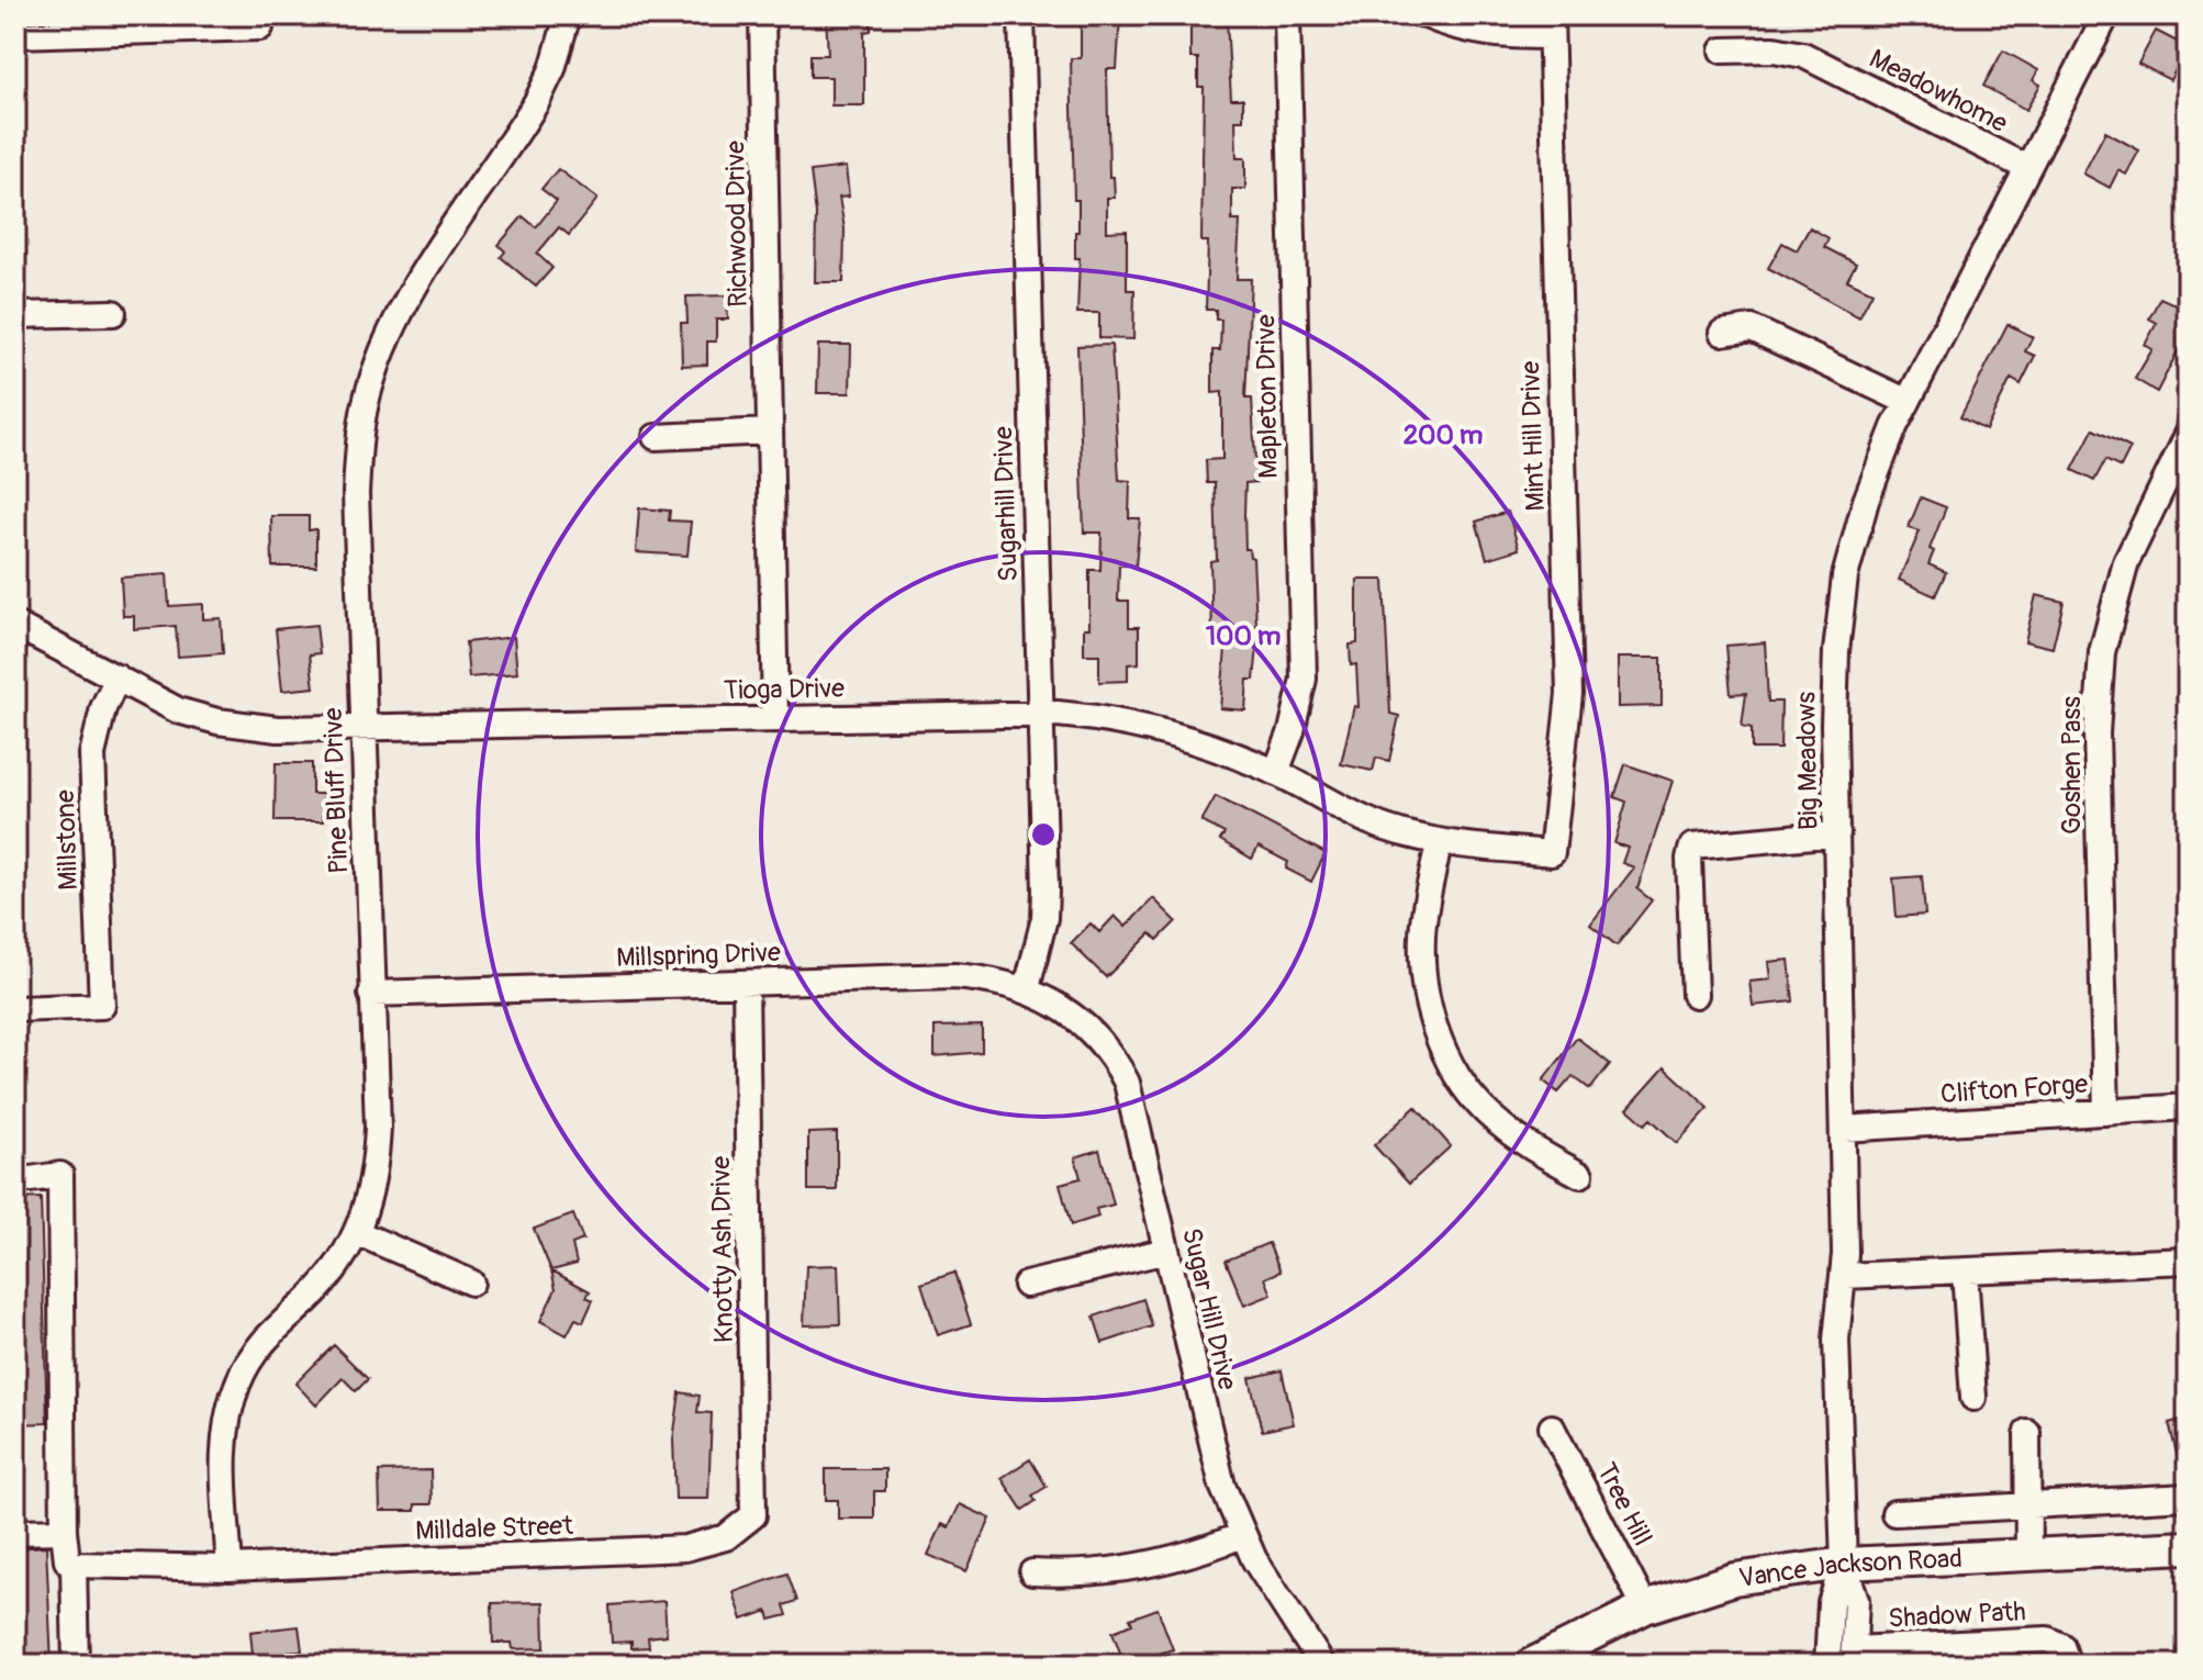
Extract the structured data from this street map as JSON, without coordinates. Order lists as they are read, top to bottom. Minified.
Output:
{"streets":{"main road":["Vance Jackson Road"],"street":["Meadowhome","Richwood Drive","Mapleton Drive","Mint Hill Drive","Sugarhill Drive","Tioga Drive","Big Meadows","Goshen Pass","Pine Bluff Drive","Millstone","Millspring Drive","Clifton Forge","Knotty Ash Drive","Sugar Hill Drive","Tree Hill","Milldale Street","Shadow Path"]},"crossings":[["Meadowhome","Big Meadows"],["Richwood Drive","Tioga Drive"],["Mapleton Drive","Tioga Drive"],["Mint Hill Drive","Tioga Drive"],["Sugarhill Drive","Tioga Drive"],["Sugarhill Drive","Millspring Drive"],["Sugarhill Drive","Sugar Hill Drive"],["Tioga Drive","Pine Bluff Drive"],["Tioga Drive","Millstone"],["Big Meadows","Clifton Forge"],["Big Meadows","Vance Jackson Road"],["Big Meadows","Shadow Path"],["Goshen Pass","Clifton Forge"],["Pine Bluff Drive","Millspring Drive"],["Pine Bluff Drive","Milldale Street"],["Millspring Drive","Knotty Ash Drive"],["Millspring Drive","Sugar Hill Drive"],["Knotty Ash Drive","Milldale Street"],["Tree Hill","Vance Jackson Road"]],"rings":["200 m","100 m"]}
